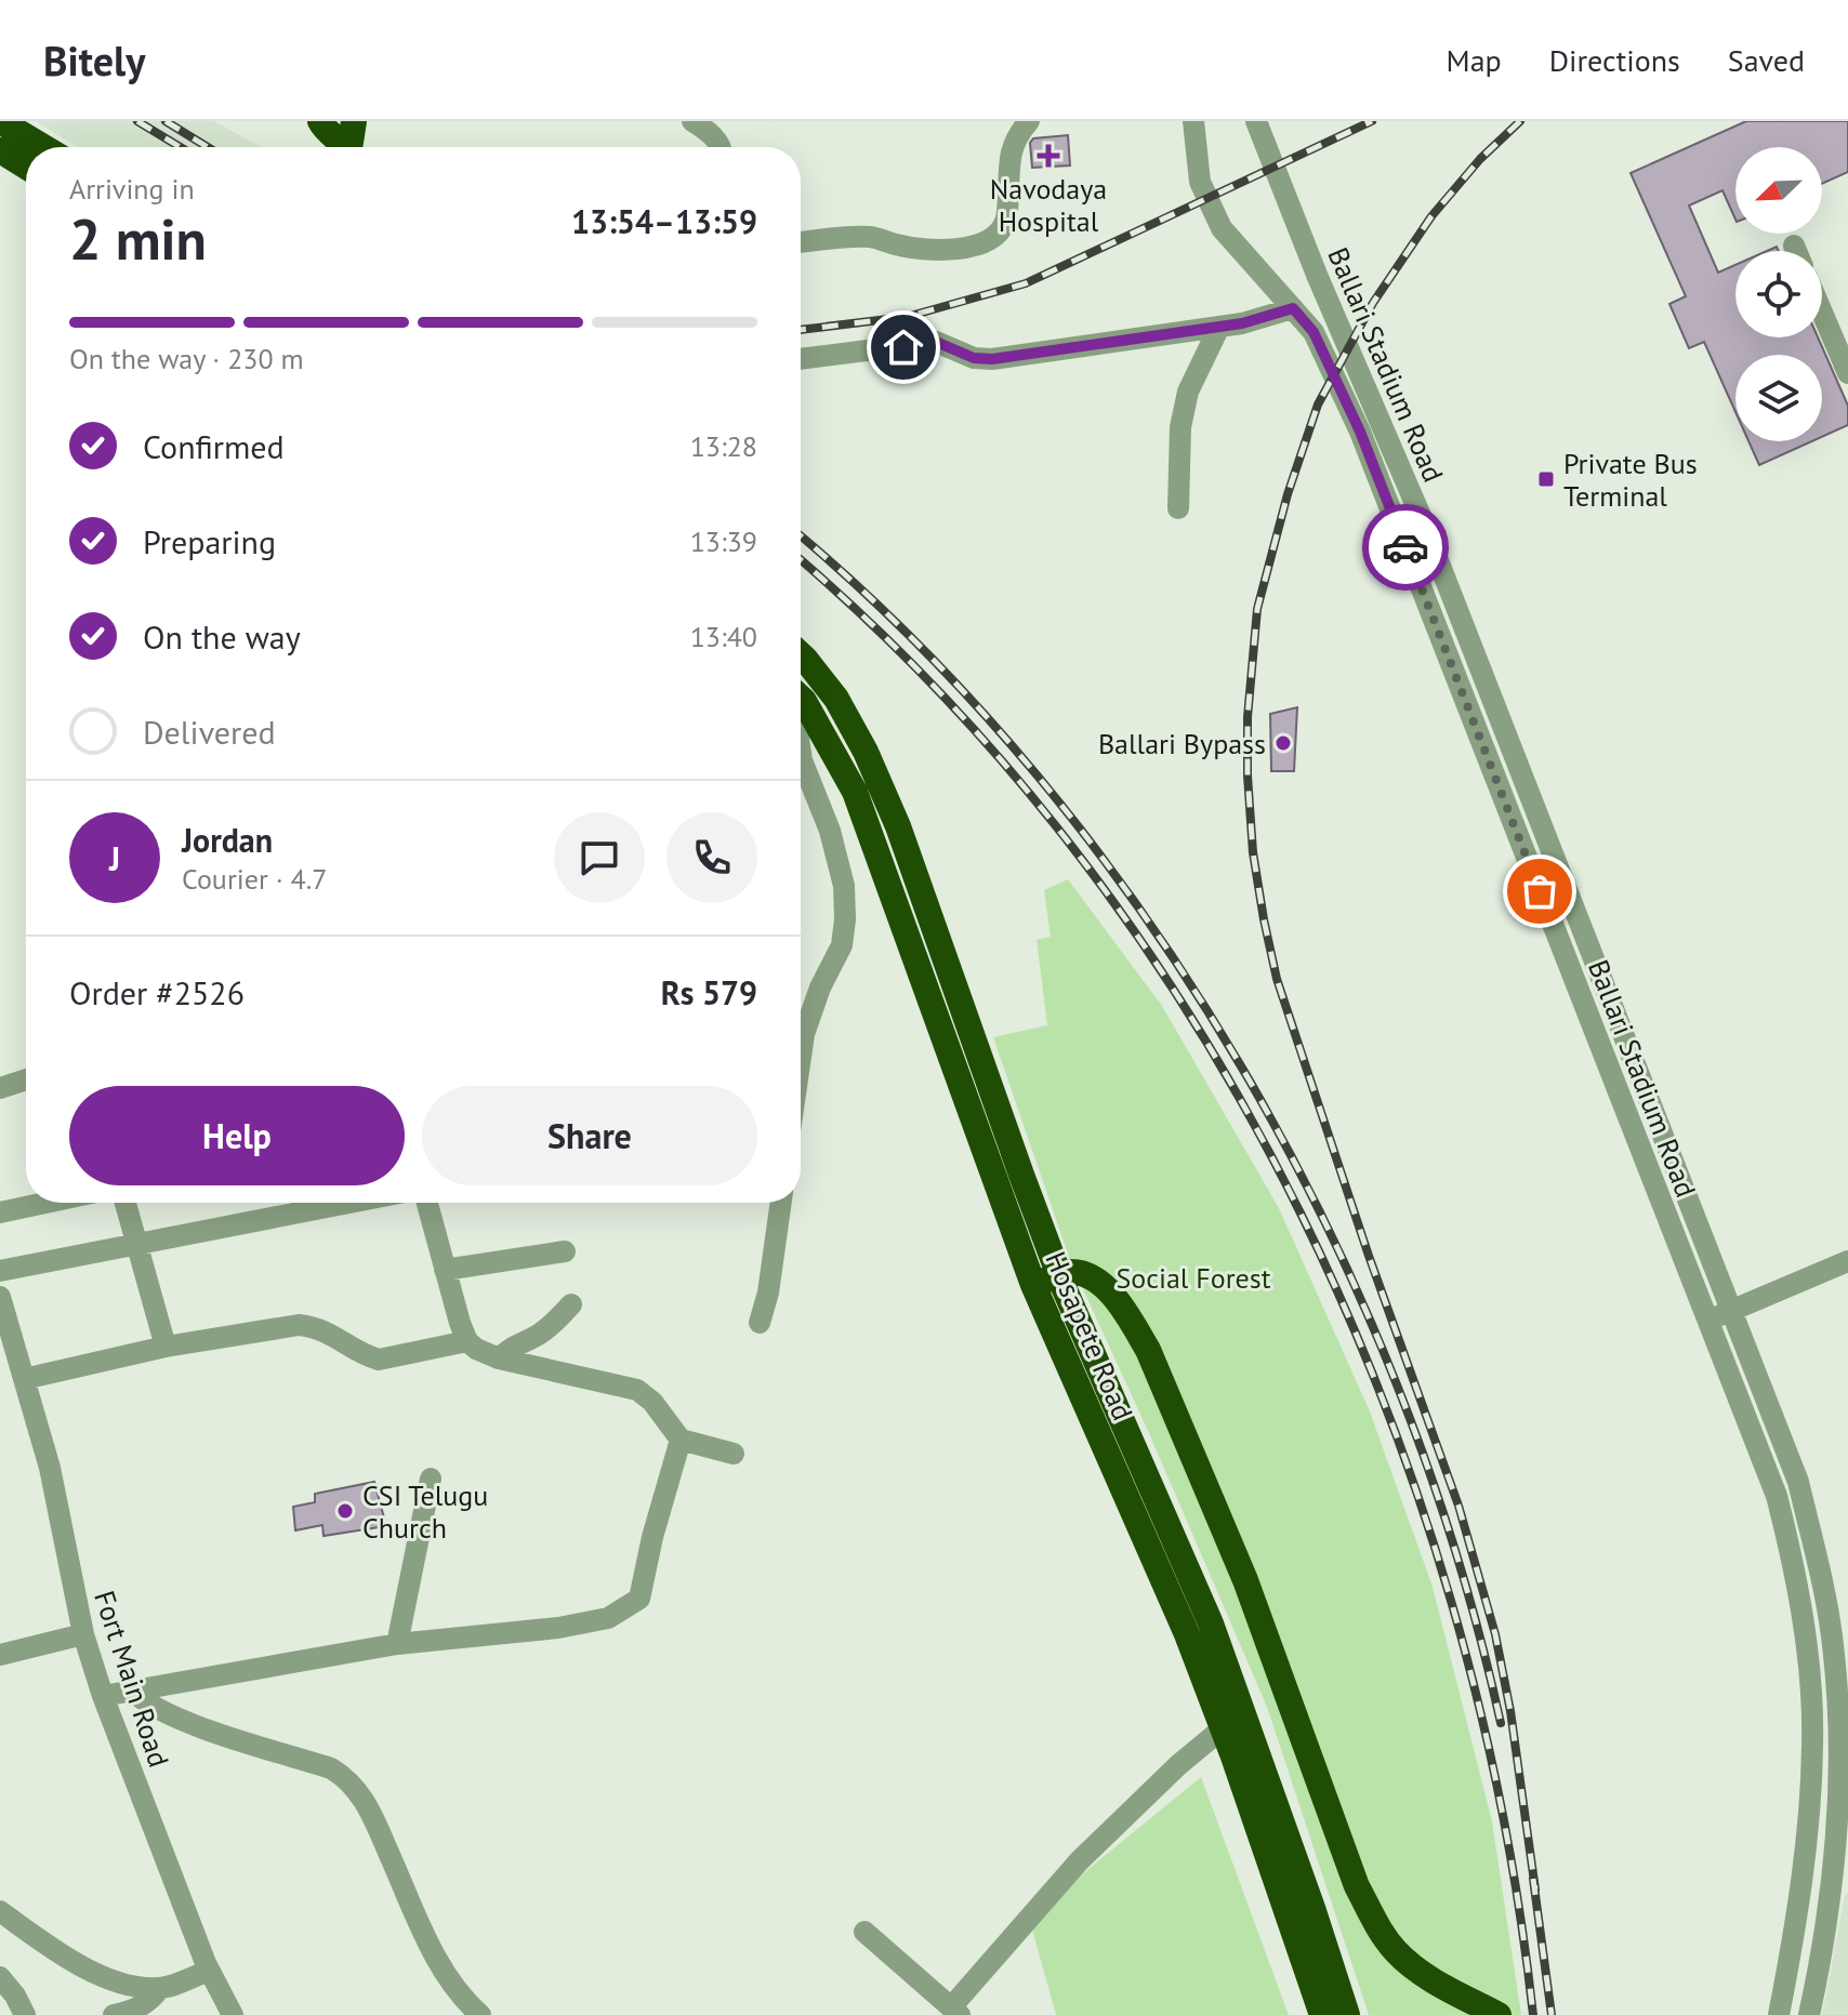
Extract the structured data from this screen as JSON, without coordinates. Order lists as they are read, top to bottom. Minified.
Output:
{"streets":{"highway":["Hosapete Road"],"street":["Ballari Stadium Road","Fort Main Road"]},"parks":["Social Forest"],"places":{"health":["Navodaya Hospital"],"transit":["Private Bus Terminal"],"other":["Ballari Bypass","CSI Telugu Church"]},"north":"bottom left","page":{"header":"Bitely","nav":["Map","Directions","Saved"],"heading":["2 min","Arriving in","13:54–13:59"],"panel":["Jordan","Courier · 4.7","Order #2526","Rs 579"],"bar":"On the way · 230 m","list":[["Confirmed","13:28"],["Preparing","13:39"],["On the way","13:40"],"Delivered"],"round":"J","buttons":["Help","Share"]}}
